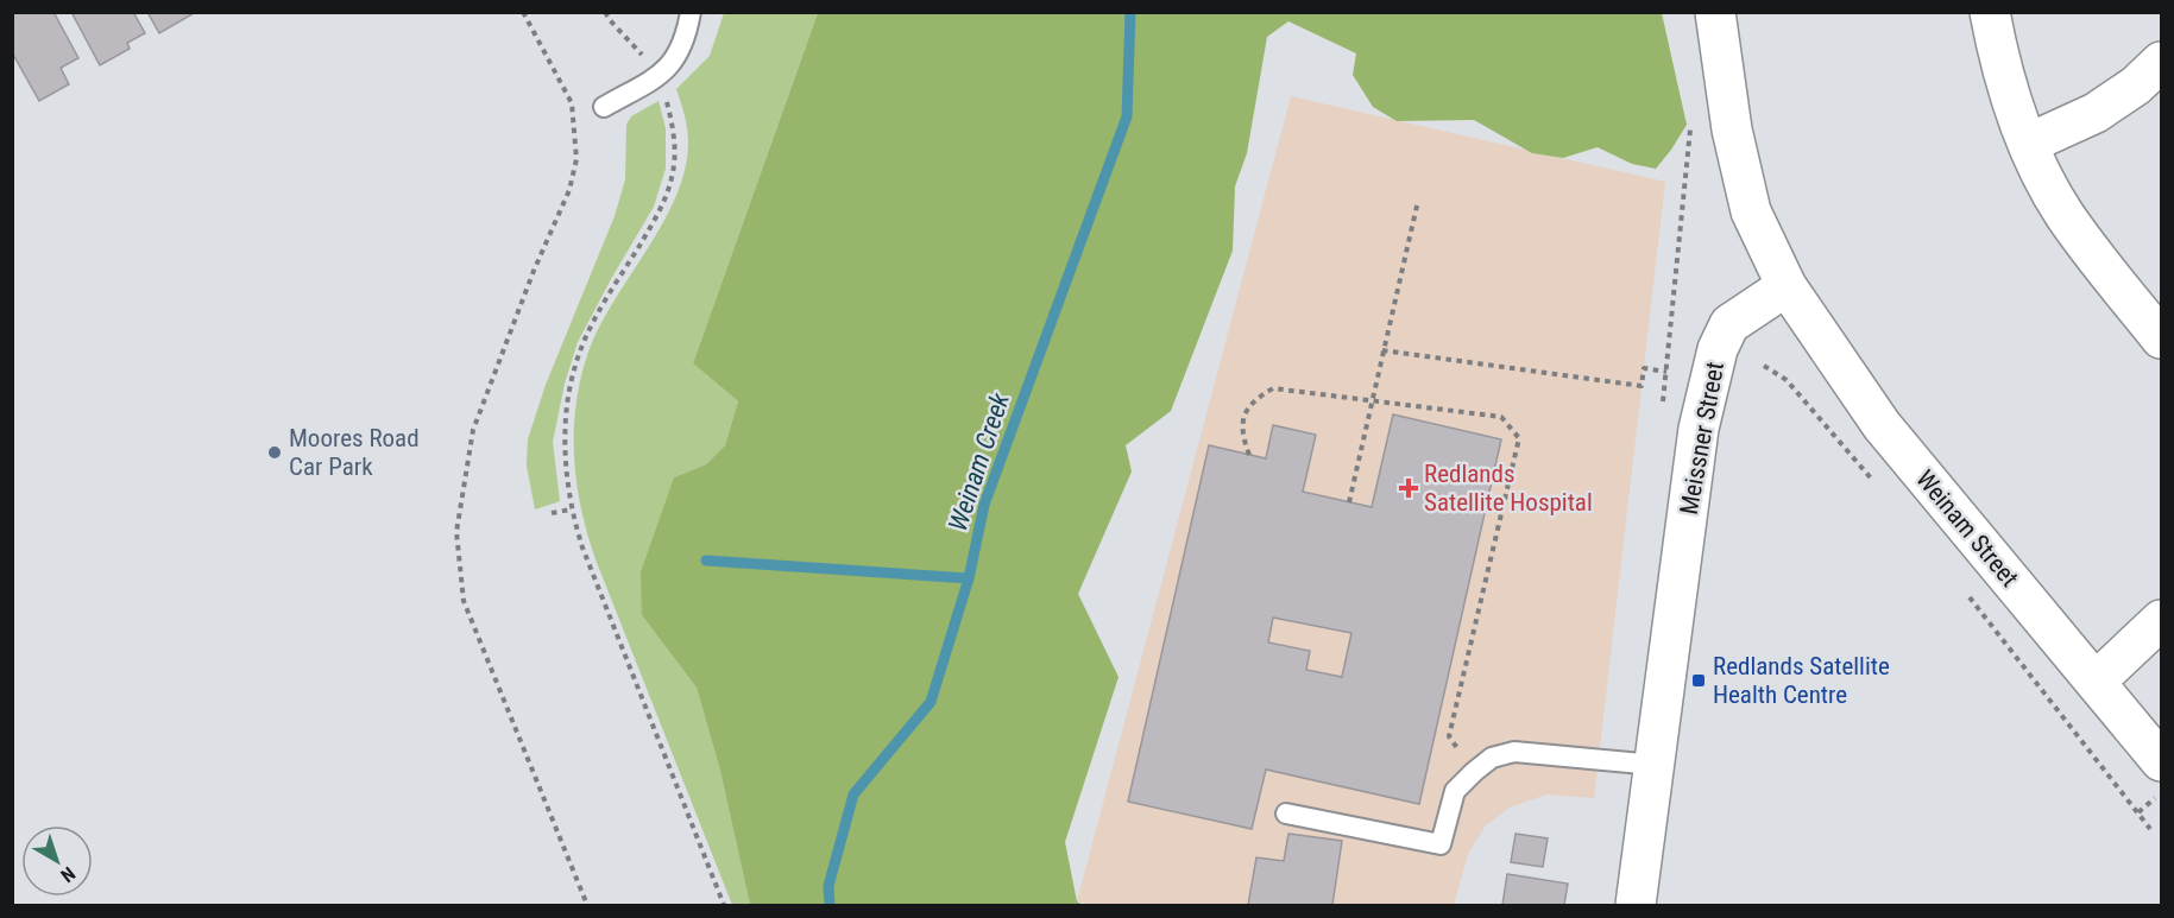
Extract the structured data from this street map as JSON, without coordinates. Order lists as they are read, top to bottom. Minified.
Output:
{"streets":{"street":["Meissner Street","Weinam Street"]},"crossings":[["Meissner Street","Weinam Street"]],"water":["Weinam Creek"],"places":{"other":["Moores Road Car Park"],"health":["Redlands Satellite Hospital"],"transit":["Redlands Satellite Health Centre"]},"north":"bottom right"}
